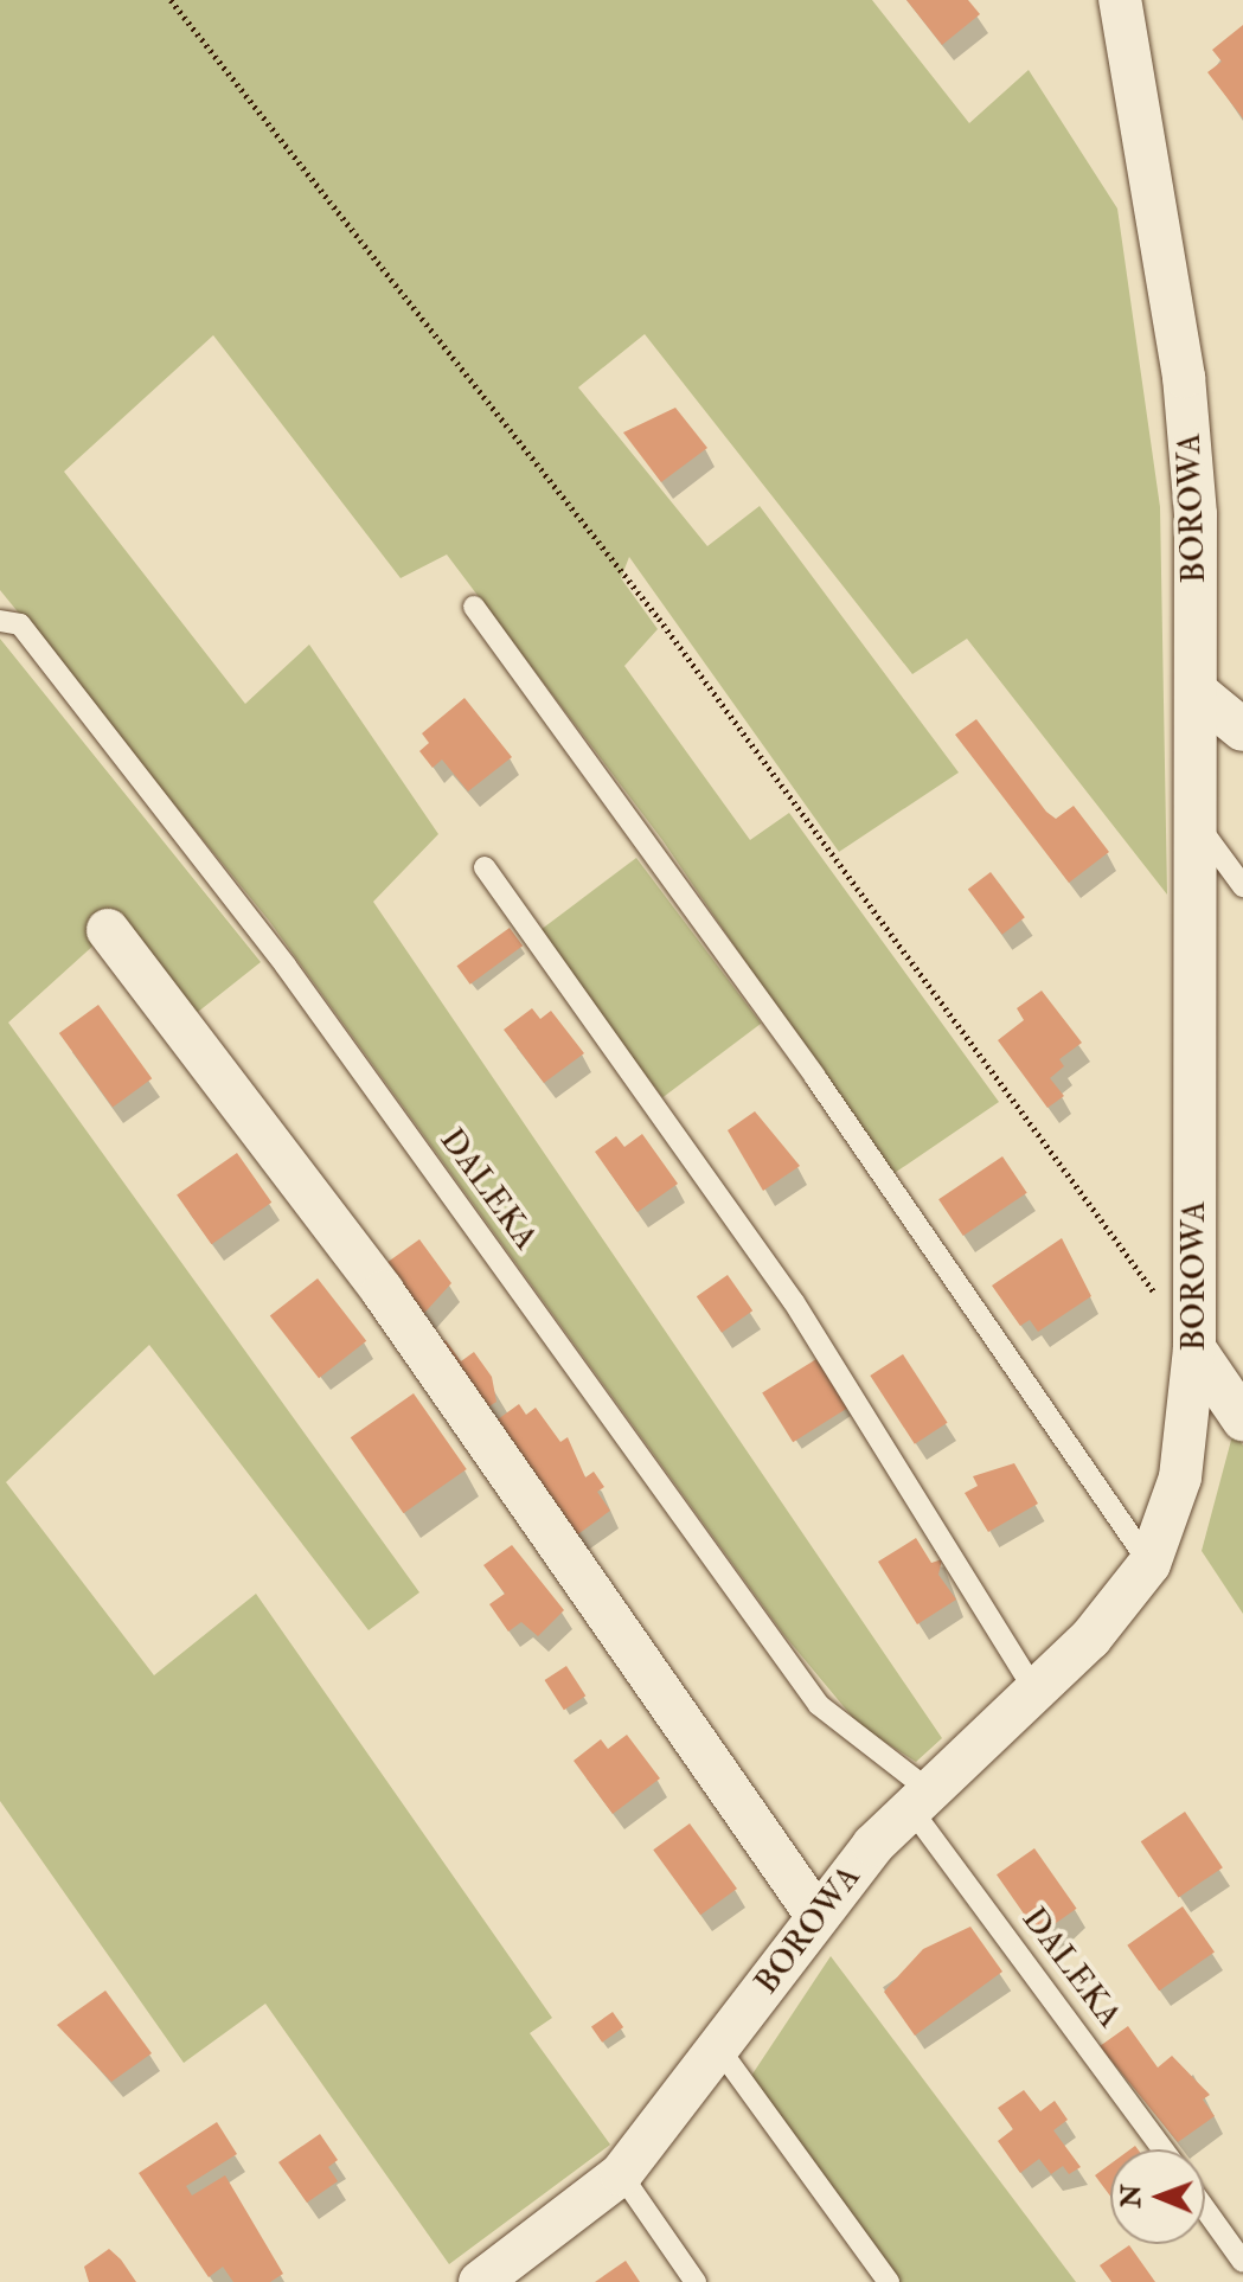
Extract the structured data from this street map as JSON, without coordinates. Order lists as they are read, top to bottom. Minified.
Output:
{"streets":{"street":["BOROWA"],"lane":["DALEKA"]},"crossings":[["BOROWA","DALEKA"]],"north":"left"}
